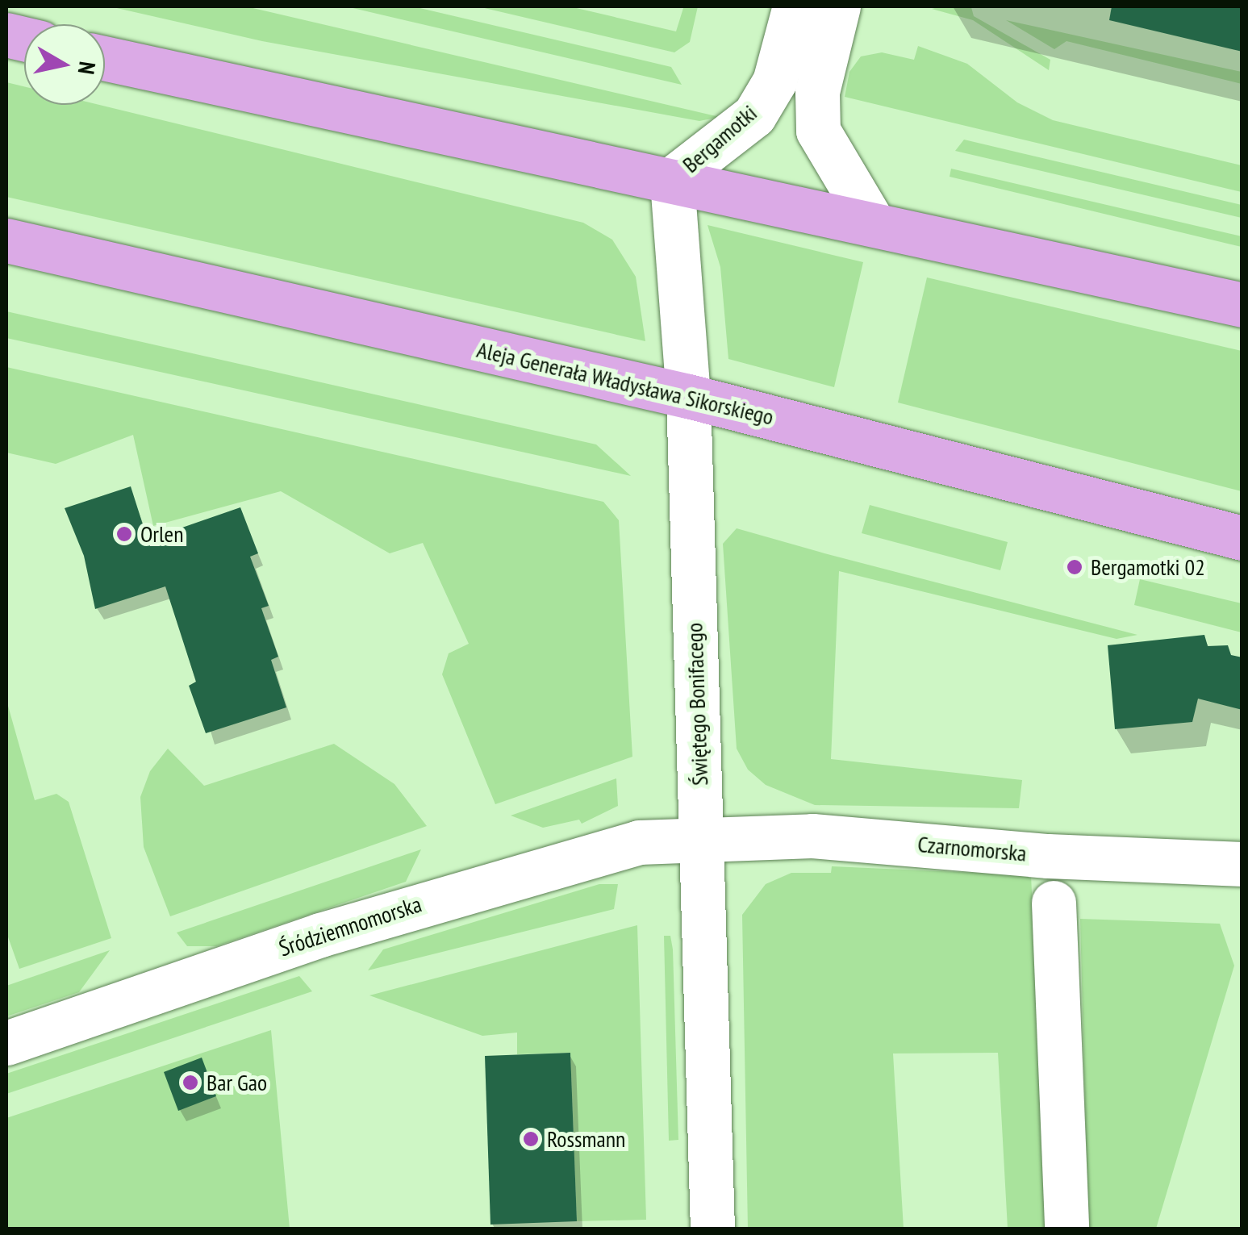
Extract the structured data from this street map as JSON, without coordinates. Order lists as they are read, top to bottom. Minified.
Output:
{"streets":{"main road":["Aleja Generała Władysława Sikorskiego"],"street":["Bergamotki","Świętego Bonifacego","Czarnomorska","Śródziemnomorska"]},"crossings":[["Bergamotki","Świętego Bonifacego"],["Aleja Generała Władysława Sikorskiego","Świętego Bonifacego"],["Świętego Bonifacego","Czarnomorska"],["Świętego Bonifacego","Śródziemnomorska"],["Czarnomorska","Śródziemnomorska"]],"places":["Orlen","Bergamotki 02","Bar Gao","Rossmann"],"north":"right"}
